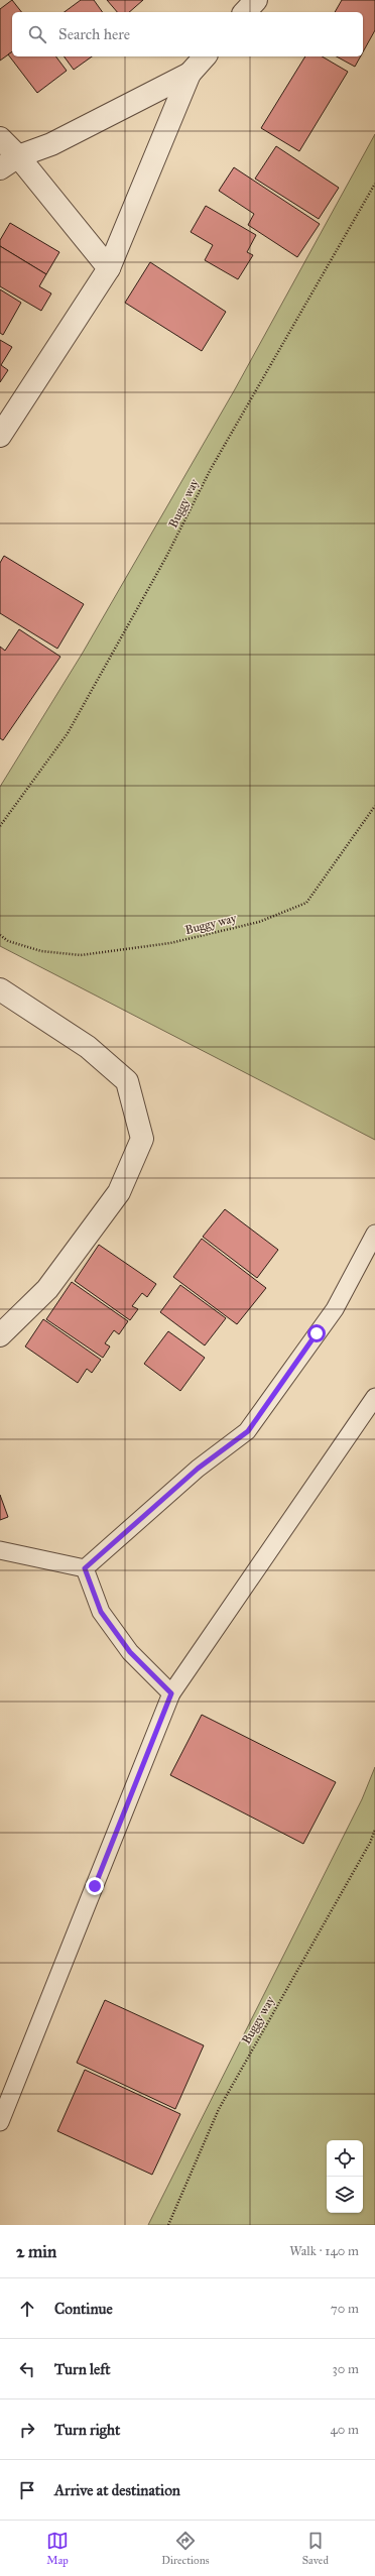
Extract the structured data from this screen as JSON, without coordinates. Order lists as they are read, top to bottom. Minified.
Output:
{"streets":{"path":["Buggy way"]},"page":{"search":"Search here","heading":["2 min","Walk · 140 m"],"list":[["Continue","70 m"],["Turn left","30 m"],["Turn right","40 m"],"Arrive at destination"],"nav":["Map","Directions","Saved"]}}
